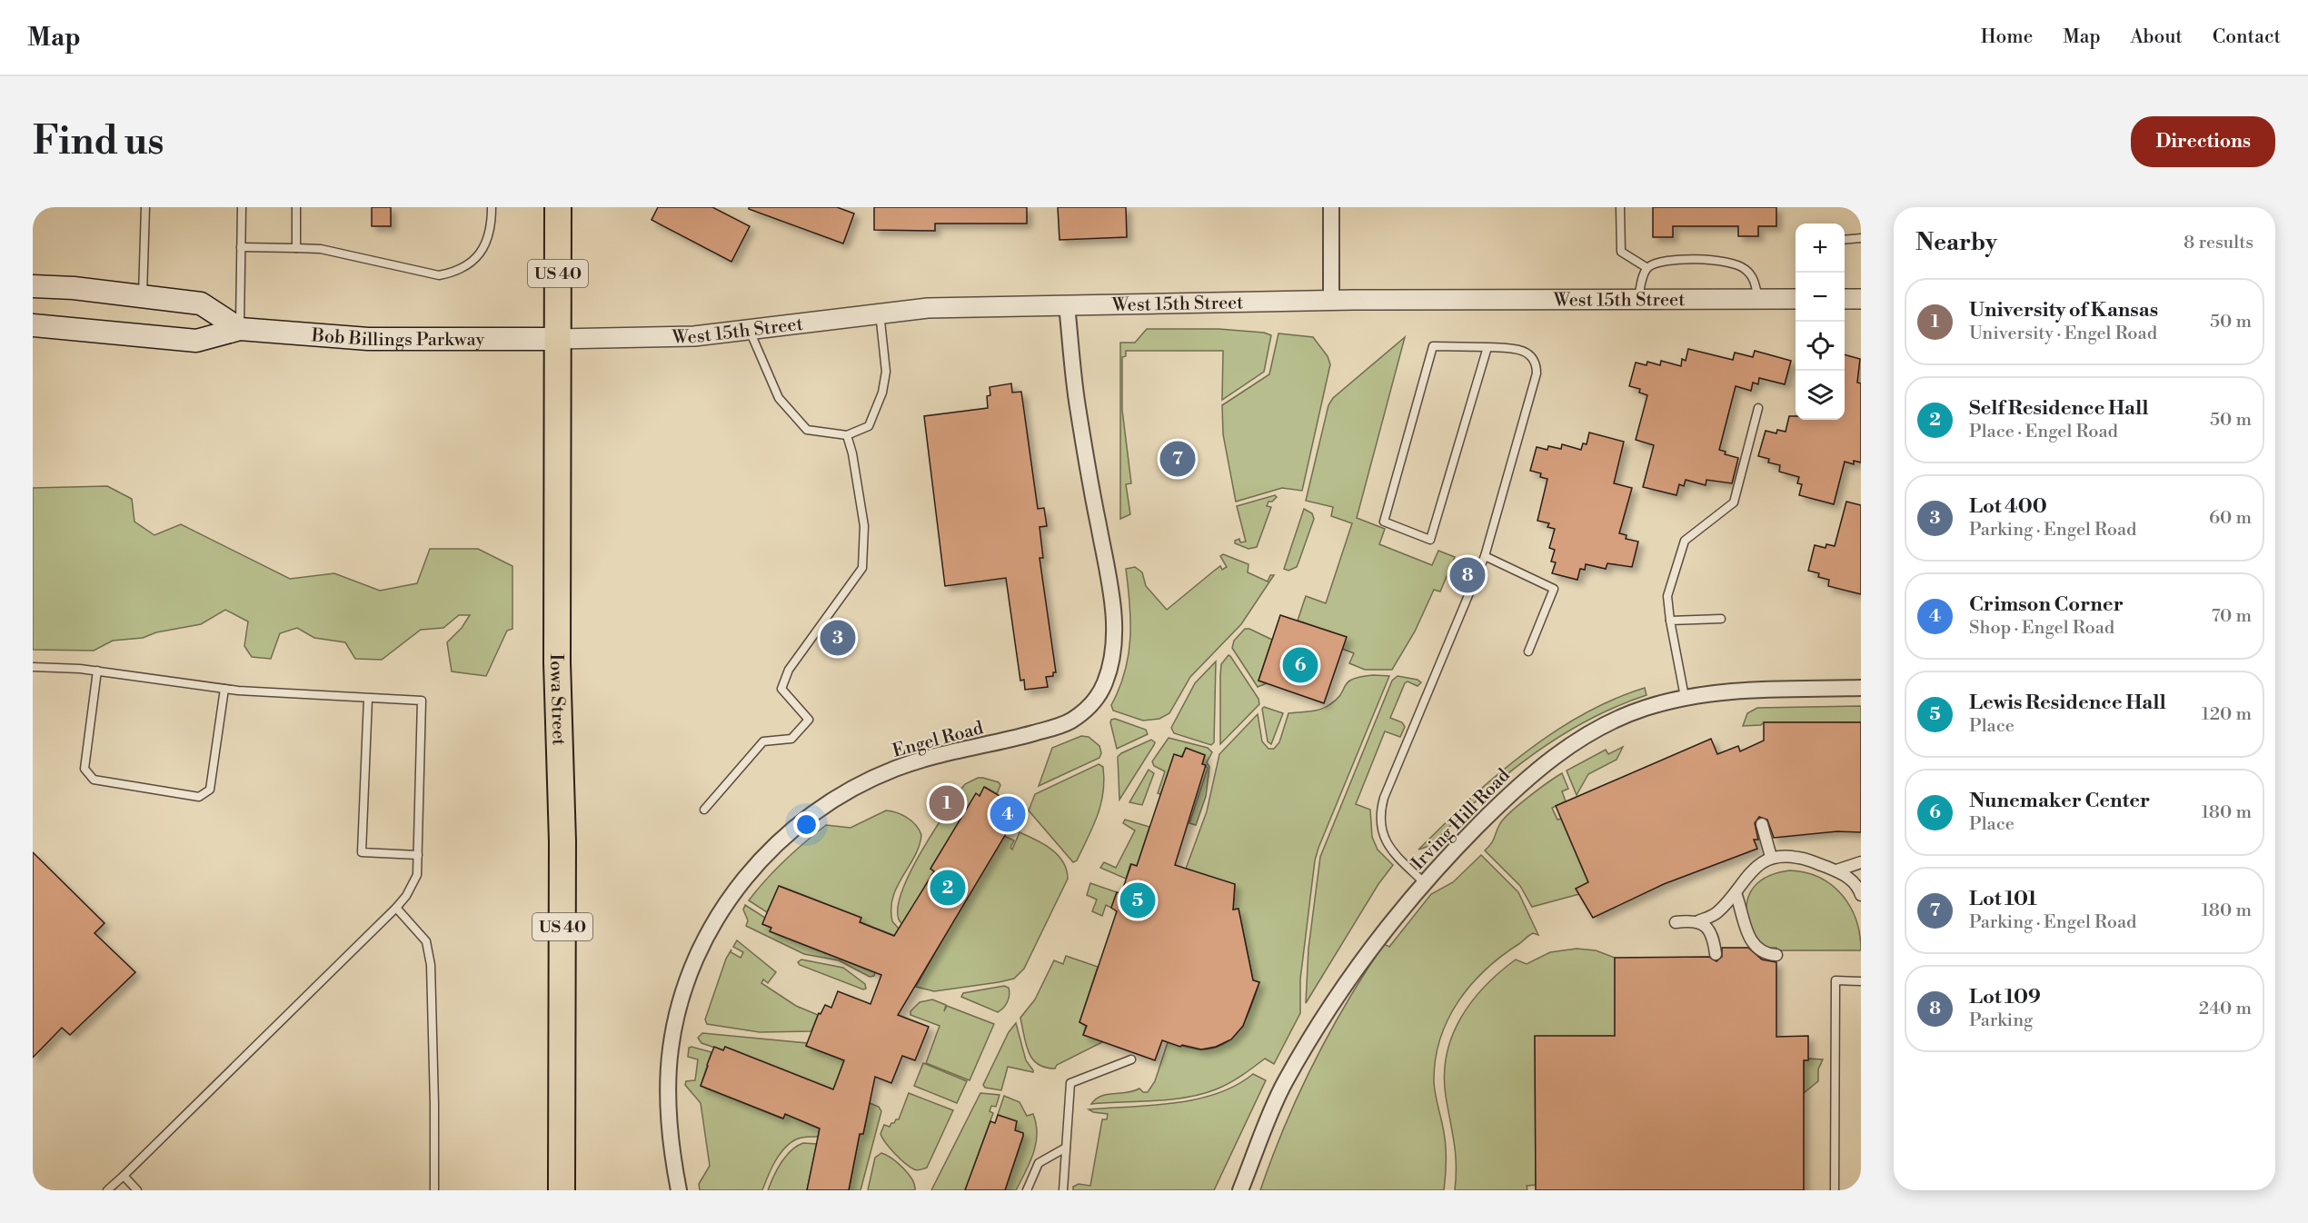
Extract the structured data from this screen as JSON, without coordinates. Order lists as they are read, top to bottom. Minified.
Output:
{"streets":{"highway":["US 40","Iowa Street"],"main road":["Bob Billings Parkway"],"street":["West 15th Street","Engel Road","Irving Hill Road"]},"crossings":[["West 15th Street","Bob Billings Parkway"],["West 15th Street","Iowa Street"],["West 15th Street","Engel Road"],["Bob Billings Parkway","Iowa Street"]],"page":{"header":"Map","nav":["Home","Map","About","Contact"],"buttons":"Directions","title":"Find us","heading":["Nearby","8 results"],"map_buttons":["+","−"],"list":[{"mark":"1","name":"University of Kansas","note":"University · Engel Road","value":"50 m"},{"mark":"2","name":"Self Residence Hall","note":"Place · Engel Road","value":"50 m"},{"mark":"3","name":"Lot 400","note":"Parking · Engel Road","value":"60 m"},{"mark":"4","name":"Crimson Corner","note":"Shop · Engel Road","value":"70 m"},{"mark":"5","name":"Lewis Residence Hall","note":"Place","value":"120 m"},{"mark":"6","name":"Nunemaker Center","note":"Place","value":"180 m"},{"mark":"7","name":"Lot 101","note":"Parking · Engel Road","value":"180 m"},{"mark":"8","name":"Lot 109","note":"Parking","value":"240 m"}],"pins":["7","8","3","6","1","4","2","5"]}}
